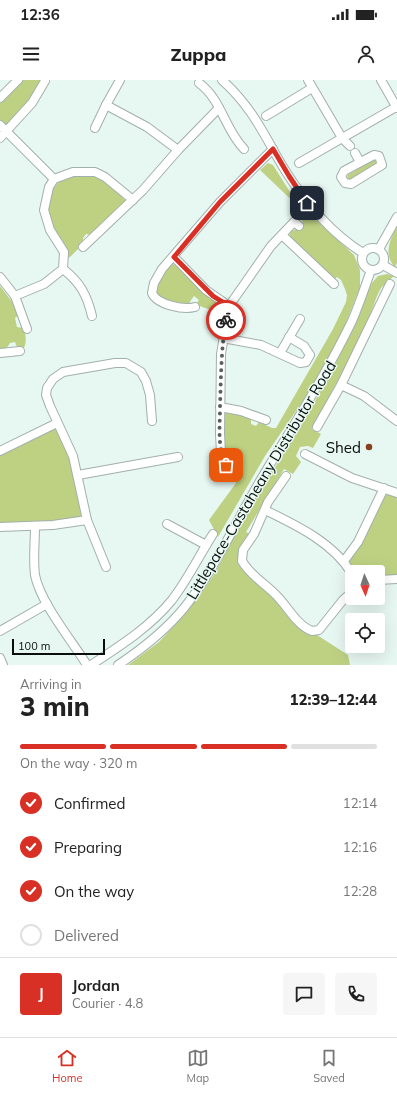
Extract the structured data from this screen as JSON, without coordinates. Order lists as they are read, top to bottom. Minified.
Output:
{"streets":{"street":["Littlepace-Castaheany Distributor Road"]},"places":["Shed"],"scale_bar":"100 m","north":"bottom","page":{"status":"12:36","header":"Zuppa","scale":"100 m","heading":["3 min","Arriving in","12:39–12:44"],"panel":["Jordan","Courier · 4.8"],"bar":"On the way · 320 m","list":[["Confirmed","12:14"],["Preparing","12:16"],["On the way","12:28"],"Delivered"],"round":"J","tabs":["Home","Map","Saved"]}}
